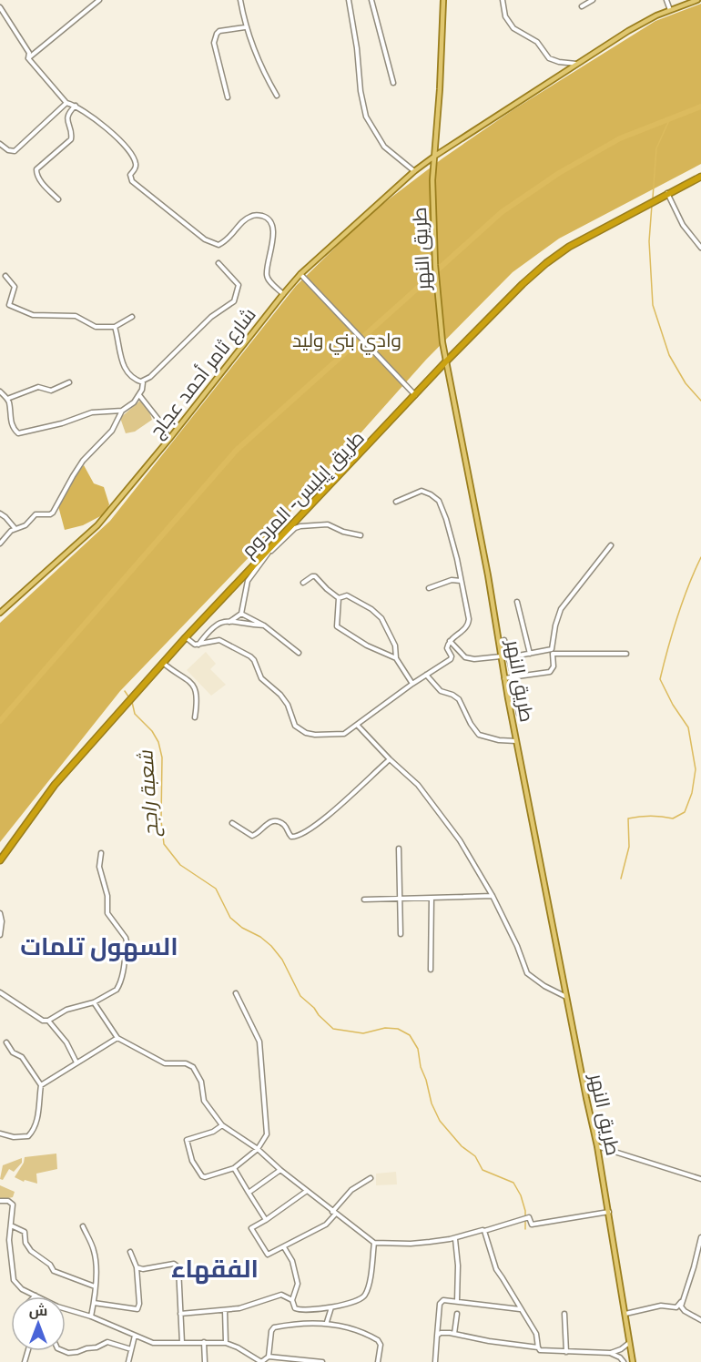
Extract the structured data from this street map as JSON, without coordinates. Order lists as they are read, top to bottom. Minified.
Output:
{"streets":{"highway":["طريق إيليس- المردوم"],"main road":["طريق النهر","شارع ثامر أحمد عجاج"]},"crossings":[["طريق النهر","شارع ثامر أحمد عجاج"],["طريق النهر","طريق إيليس- المردوم"]],"districts":["السهول تلمات","الفقهاء"],"water":["شعبة راجح"],"parks":["وادي بني وليد"],"north":"top"}
